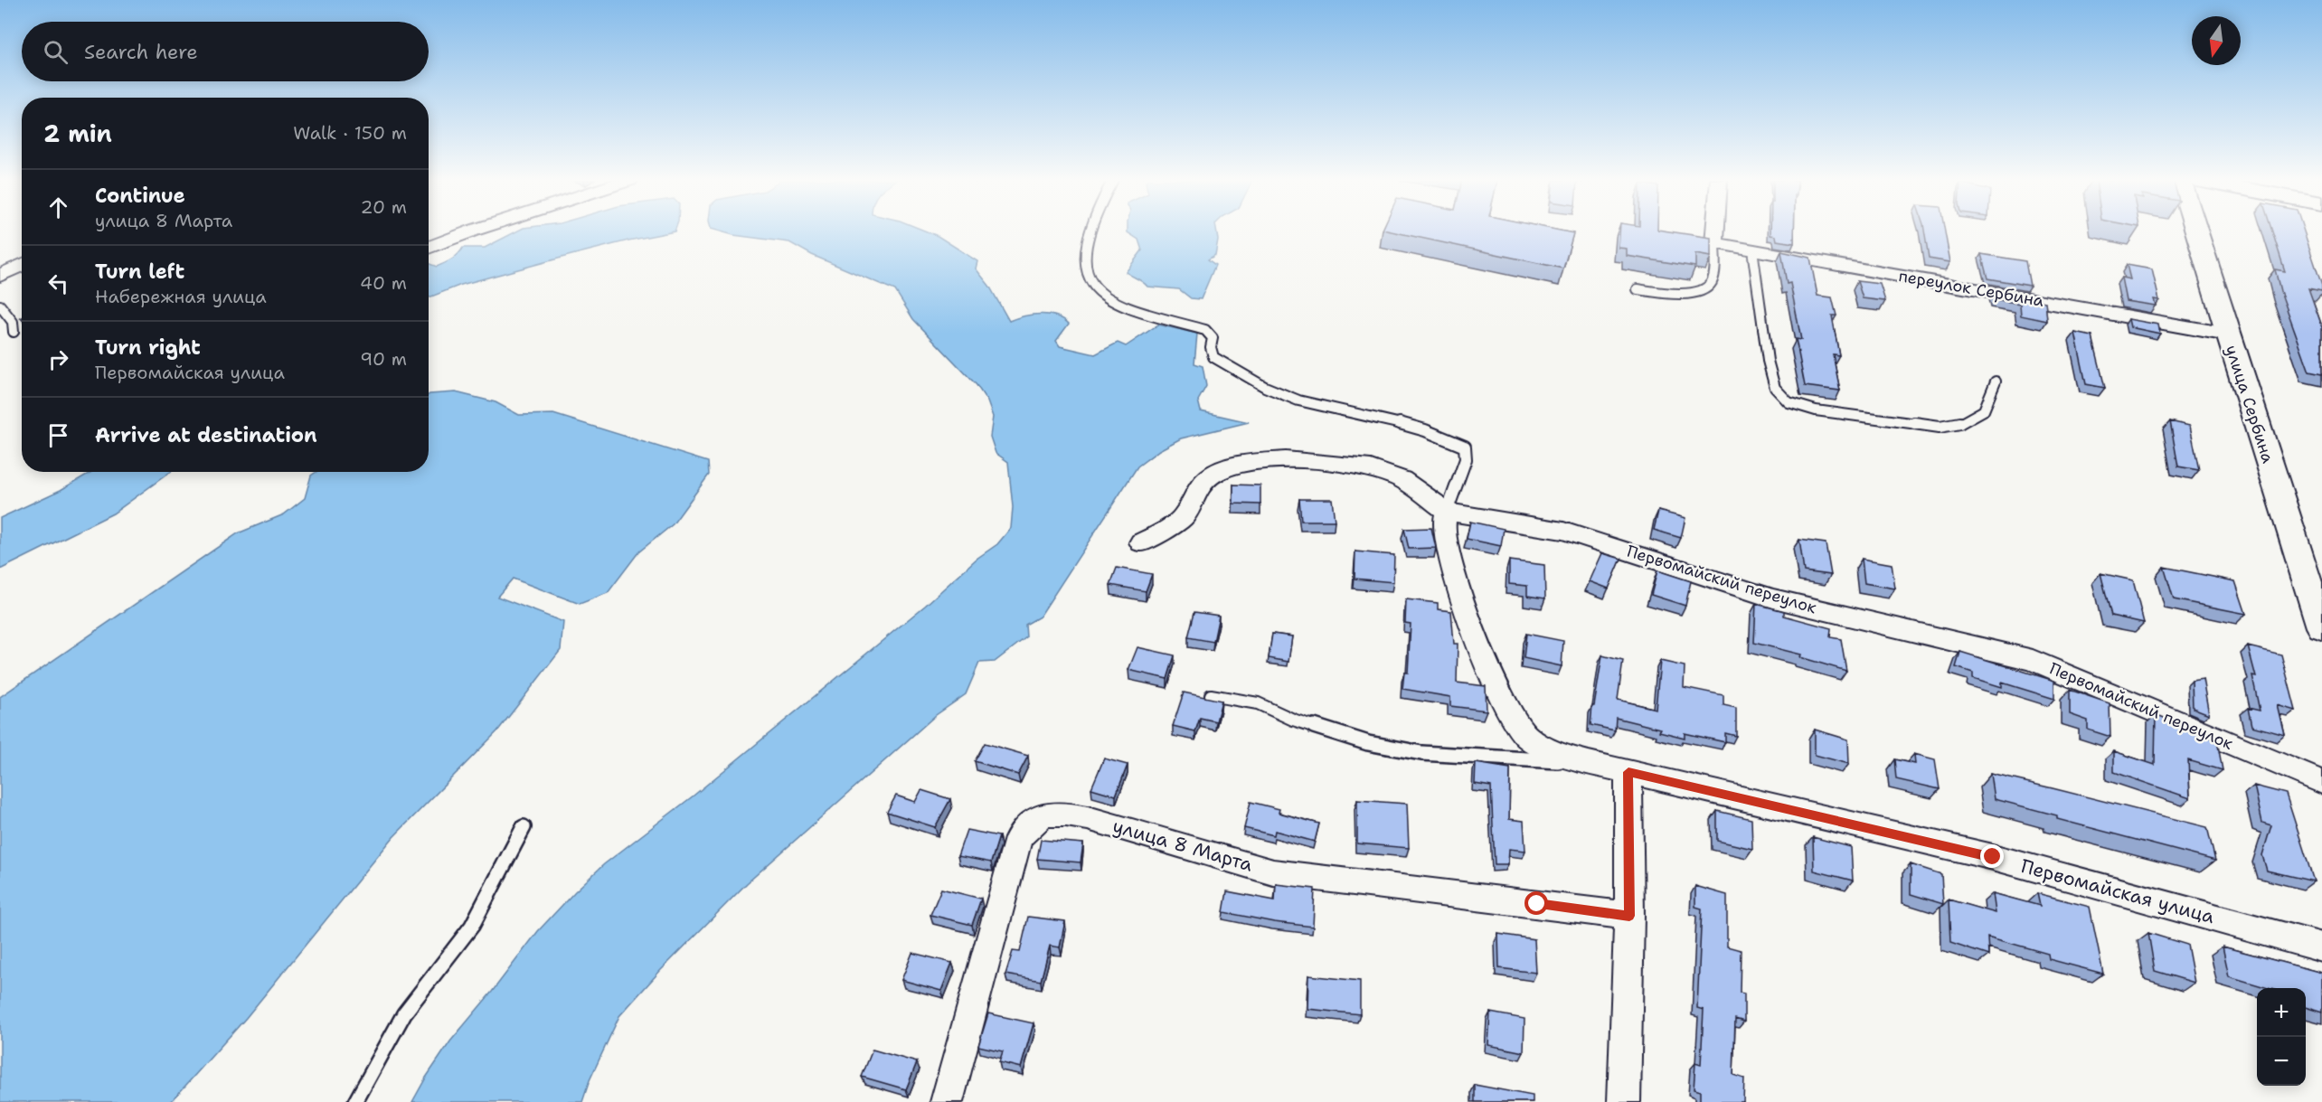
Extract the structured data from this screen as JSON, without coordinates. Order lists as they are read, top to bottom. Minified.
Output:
{"streets":{"street":["переулок Сербина","улица Сербина","Первомайский переулок","улица 8 Марта","Первомайская улица"]},"crossings":[["переулок Сербина","улица Сербина"],["Первомайский переулок","Первомайская улица"]],"north":"bottom","page":{"search":"Search here","heading":["2 min","Walk · 150 m"],"list":[["Continue","улица 8 Марта","20 m"],["Turn left","Набережная улица","40 m"],["Turn right","Первомайская улица","90 m"],"Arrive at destination"],"map_buttons":["+","−"]}}
